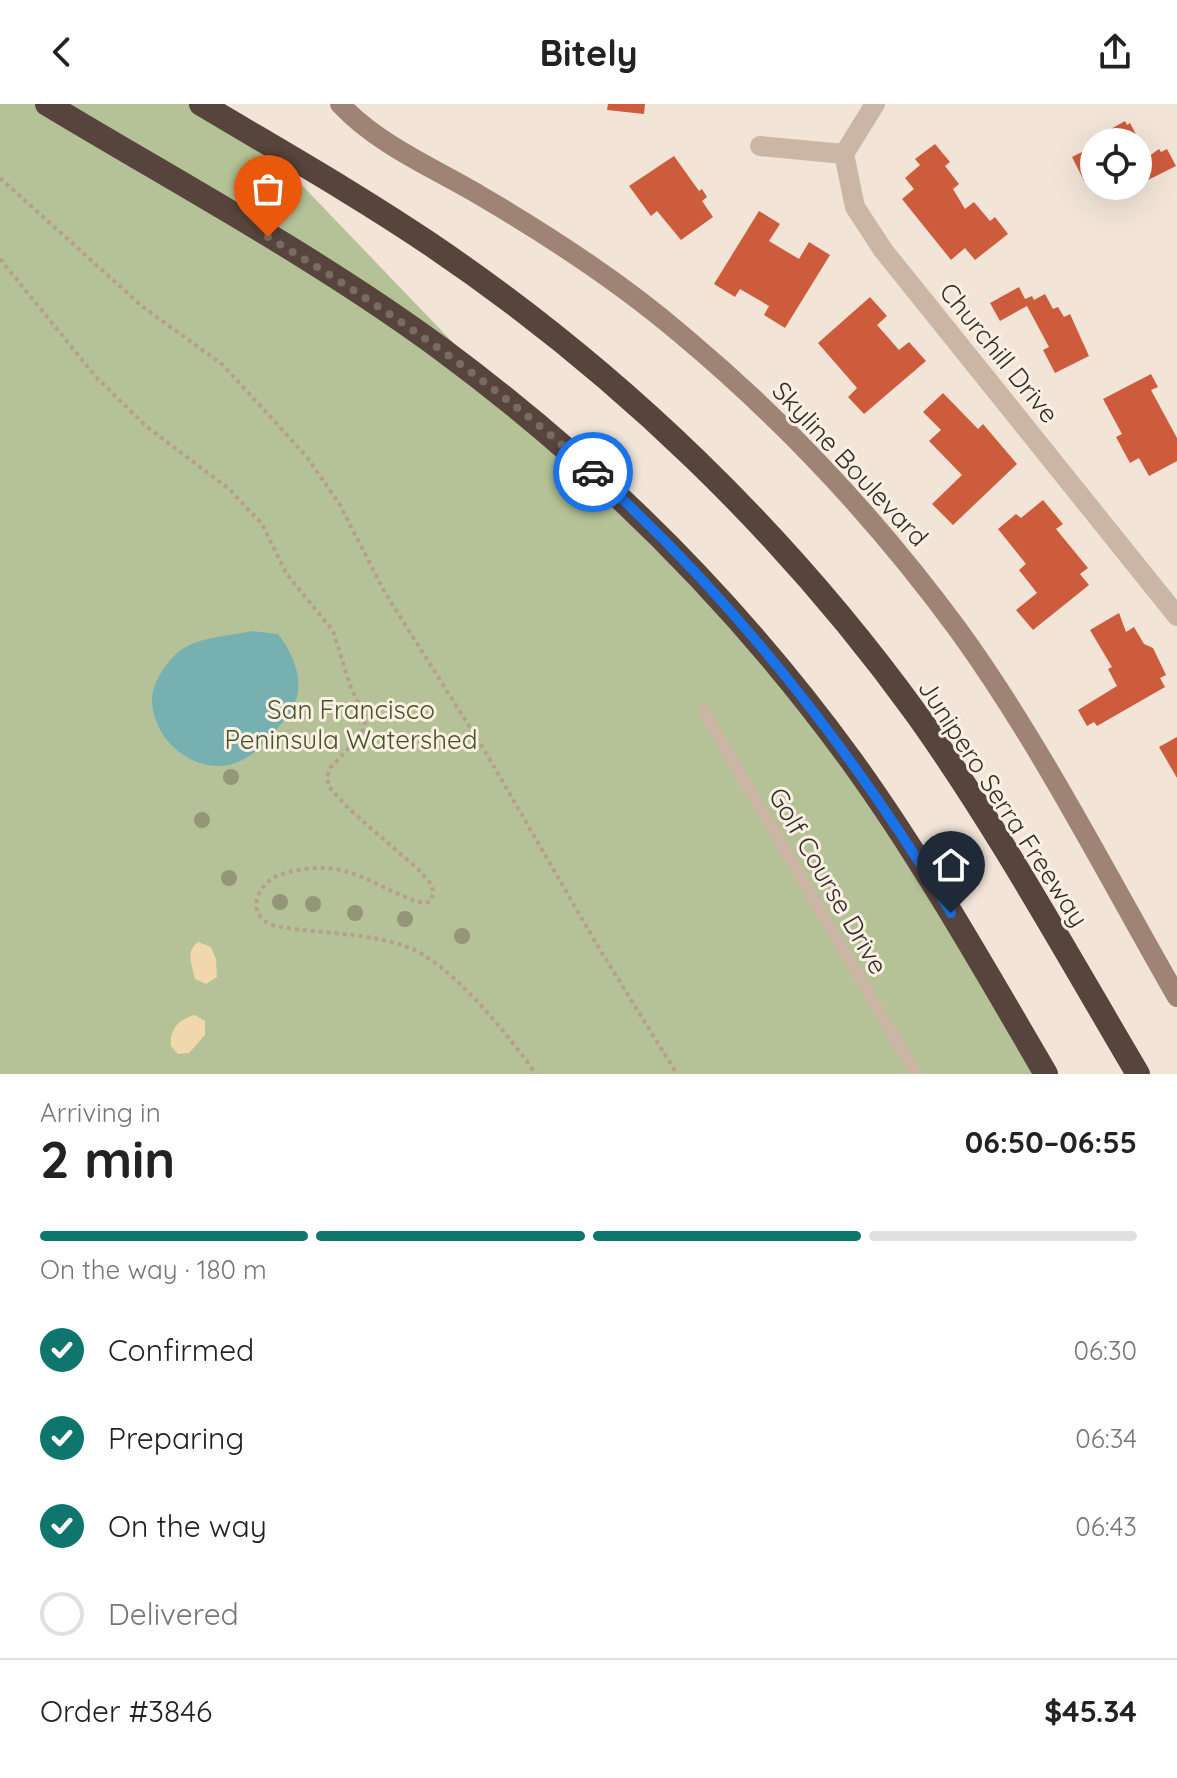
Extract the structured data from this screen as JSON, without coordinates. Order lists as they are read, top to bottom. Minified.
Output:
{"streets":{"highway":["Junipero Serra Freeway"],"main road":["Skyline Boulevard"],"street":["Churchill Drive"],"lane":["Golf Course Drive"]},"parks":["San Francisco Peninsula Watershed"],"page":{"header":"Bitely","heading":["2 min","Arriving in","06:50–06:55"],"panel":["Order #3846","$45.34"],"bar":"On the way · 180 m","list":[["Confirmed","06:30"],["Preparing","06:34"],["On the way","06:43"],"Delivered"]}}
